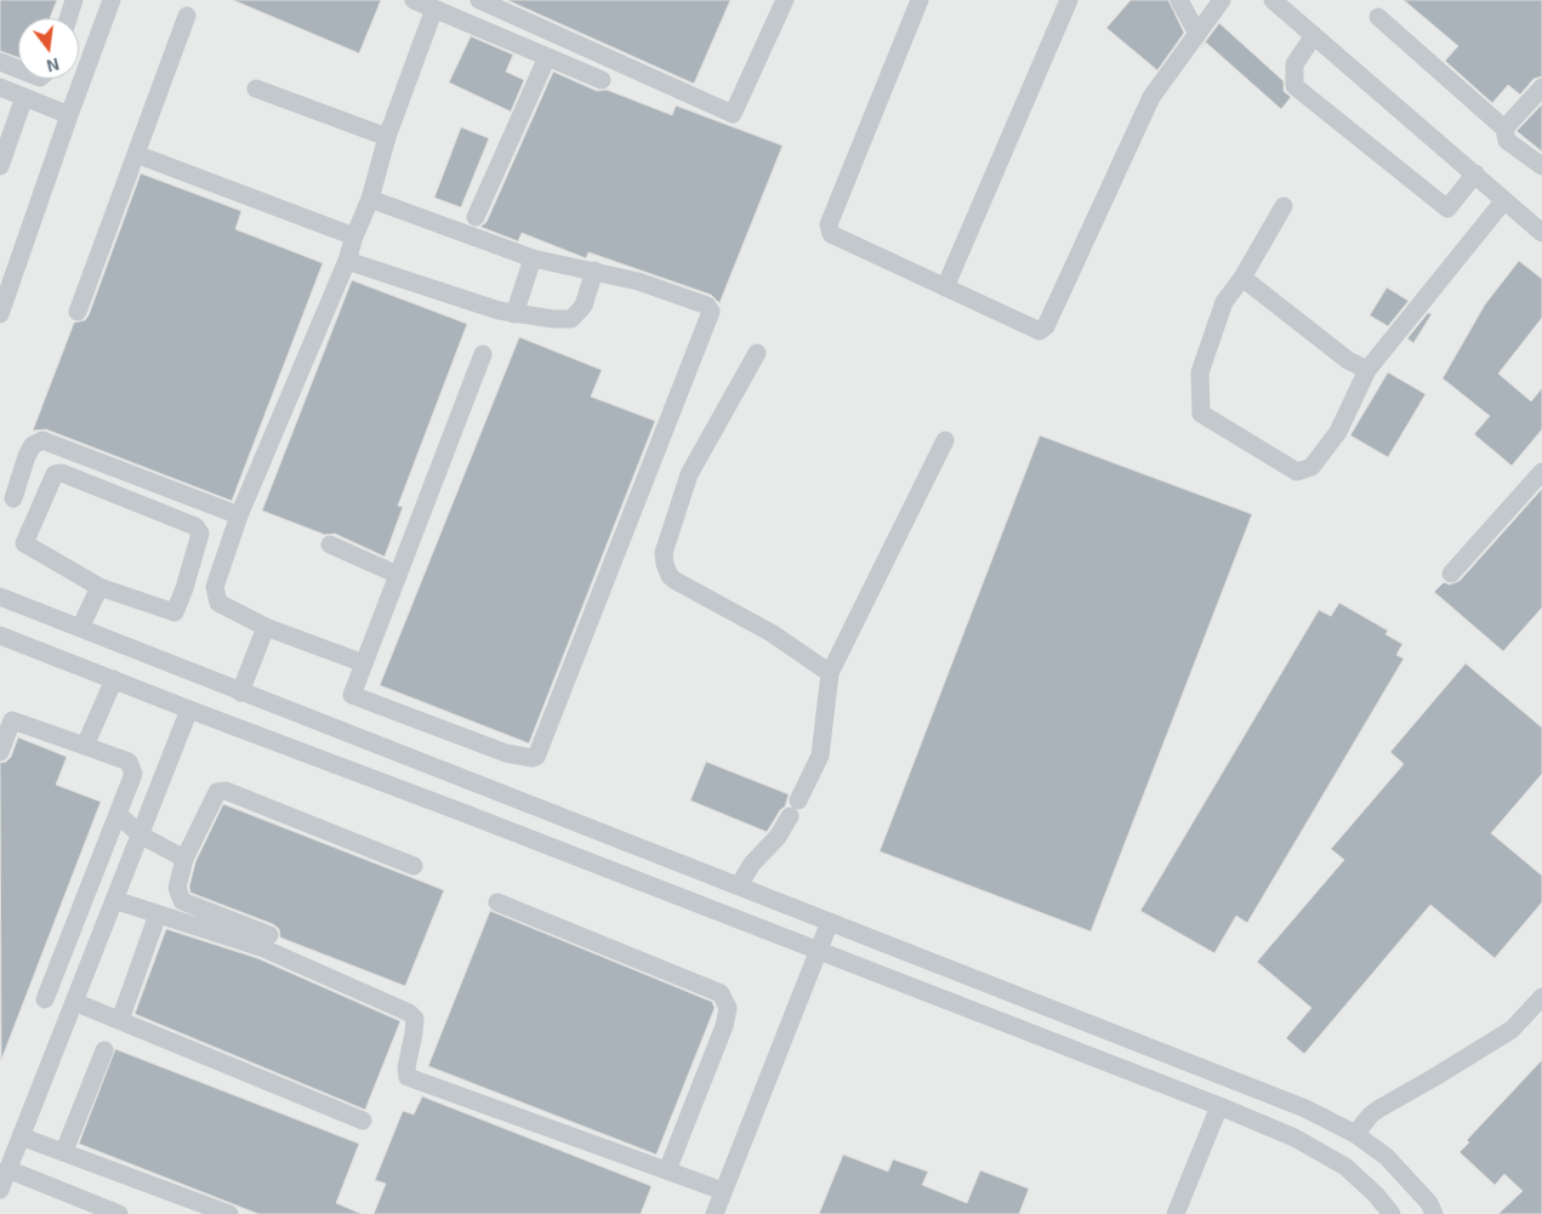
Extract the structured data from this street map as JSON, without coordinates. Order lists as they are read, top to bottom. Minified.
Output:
{"north":"bottom"}
